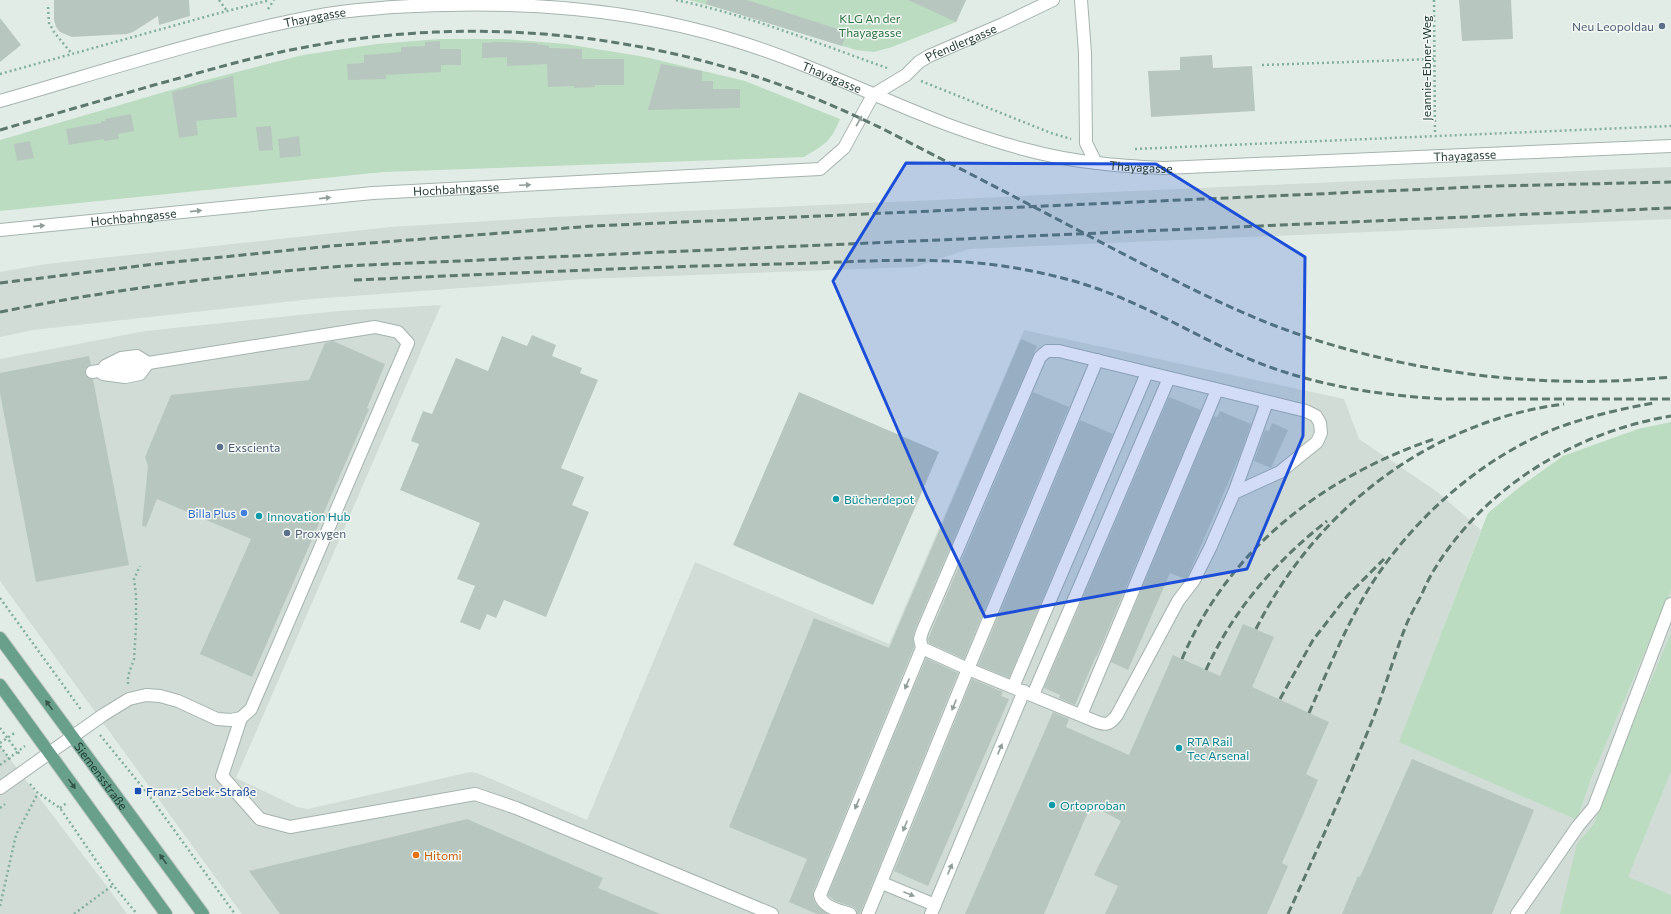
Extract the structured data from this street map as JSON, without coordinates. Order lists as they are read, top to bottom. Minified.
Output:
{"streets":{"main road":["Siemensstraße"],"street":["Thayagasse","Pfendlergasse","Hochbahngasse"],"path":["Jeannie-Ebner-Weg"]},"crossings":[["Thayagasse","Pfendlergasse"],["Thayagasse","Hochbahngasse"],["Pfendlergasse","Hochbahngasse"]],"one_way":["Hochbahngasse"],"parks":["KLG An der Thayagasse"],"places":{"other":["Neu Leopoldau","Exscienta","Bücherdepot","Billa Plus","Innovation Hub","Proxygen","RTA Rail Tec Arsenal","Ortoproban","Hitomi"],"transit":["Franz-Sebek-Straße"]}}
